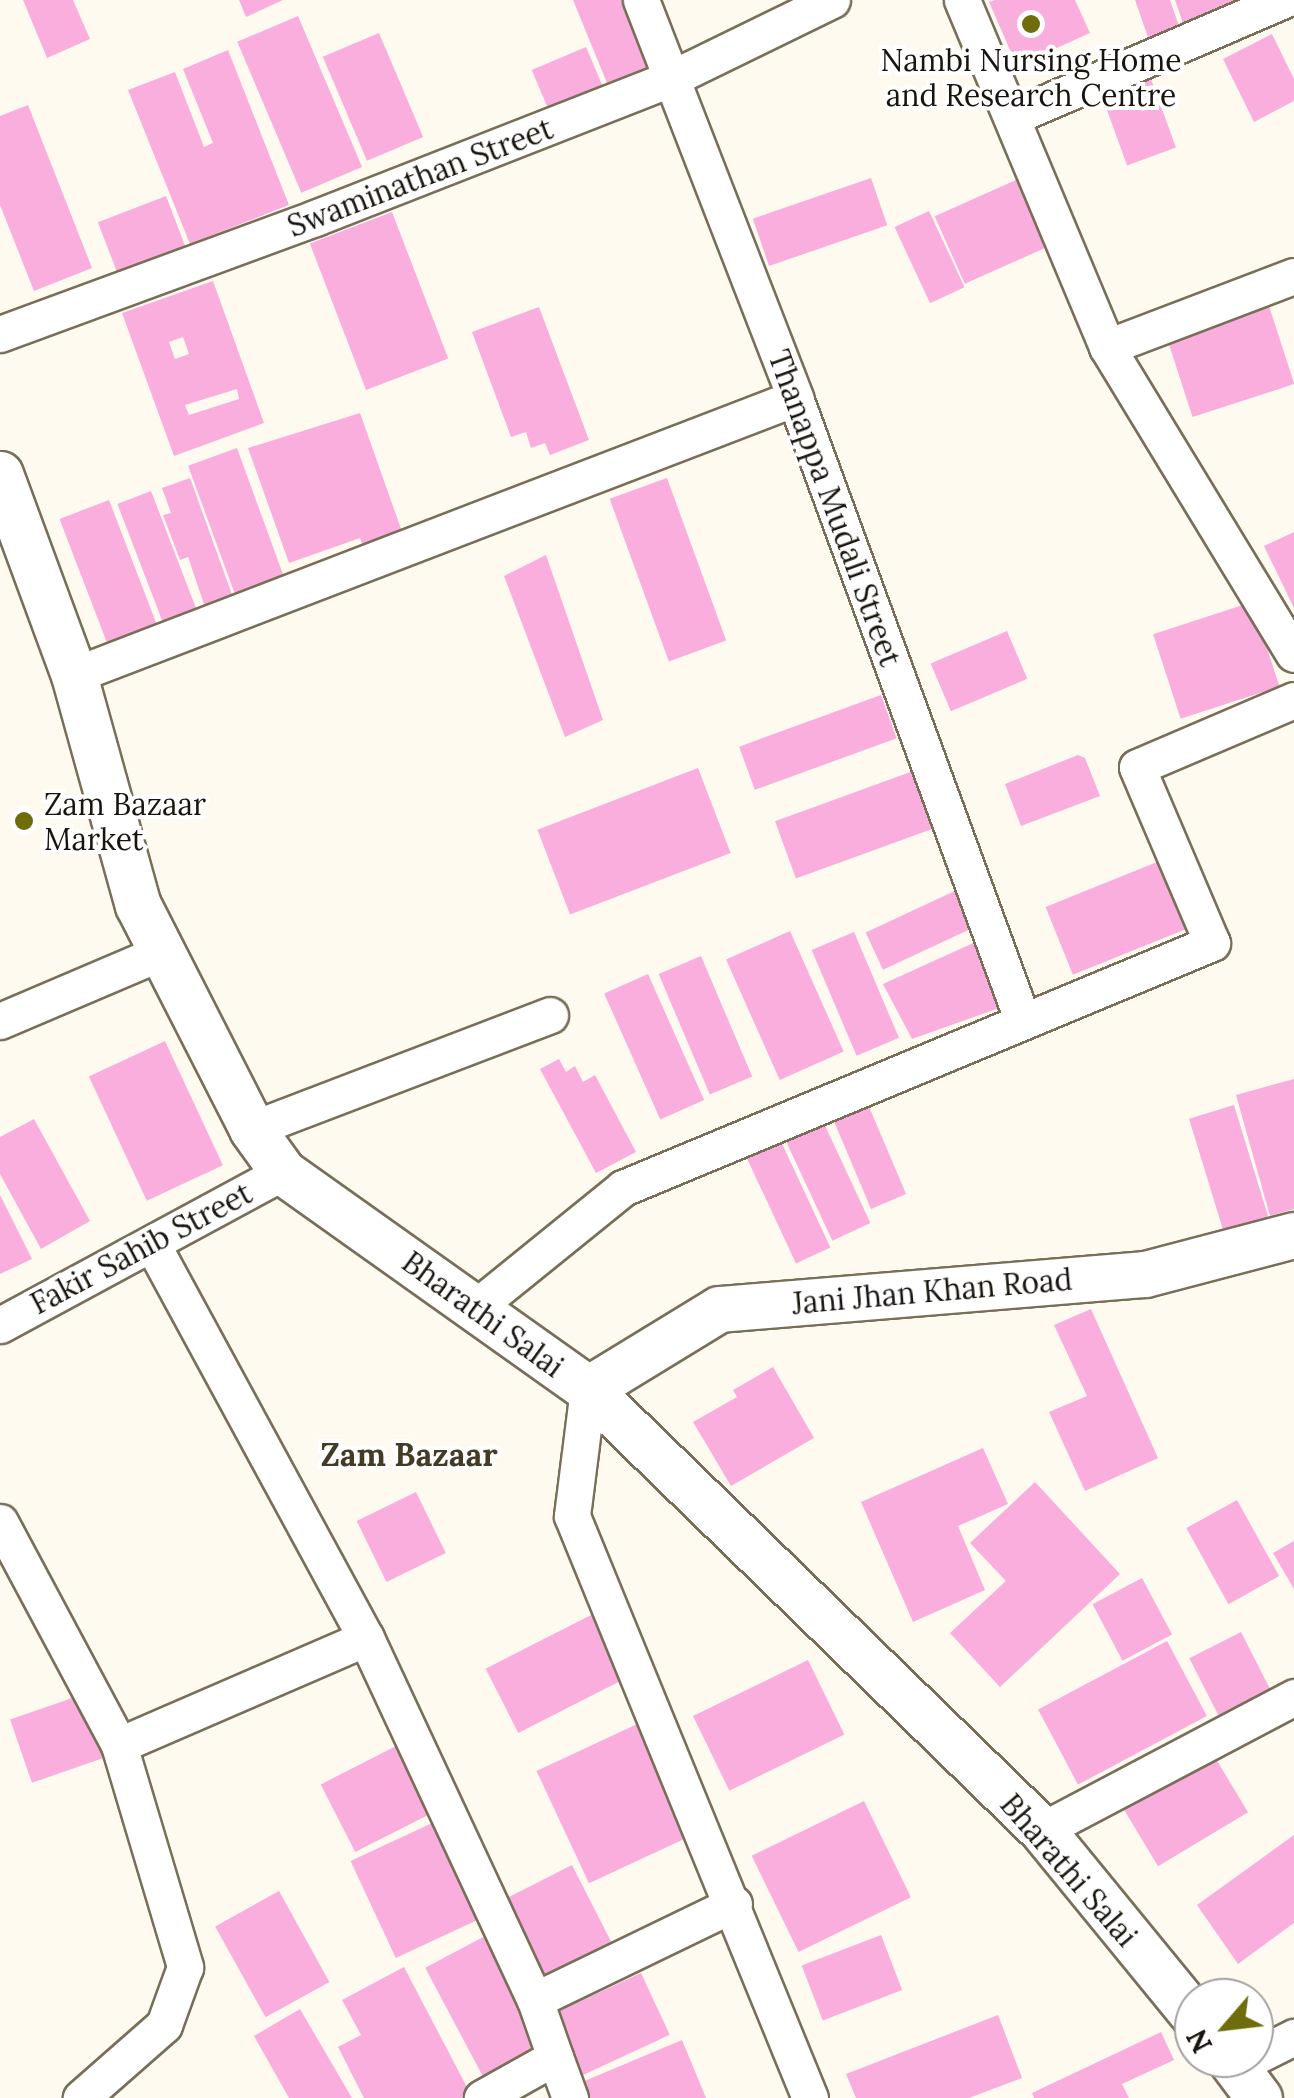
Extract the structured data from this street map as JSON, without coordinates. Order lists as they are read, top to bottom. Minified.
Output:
{"streets":{"street":["Swaminathan Street","Thanappa Mudali Street","Fakir Sahib Street","Jani Jhan Khan Road","Bharathi Salai"]},"crossings":[["Swaminathan Street","Thanappa Mudali Street"],["Fakir Sahib Street","Bharathi Salai"],["Jani Jhan Khan Road","Bharathi Salai"]],"districts":["Zam Bazaar"],"places":["Nambi Nursing Home and Research Centre","Zam Bazaar Market"],"north":"bottom left"}
